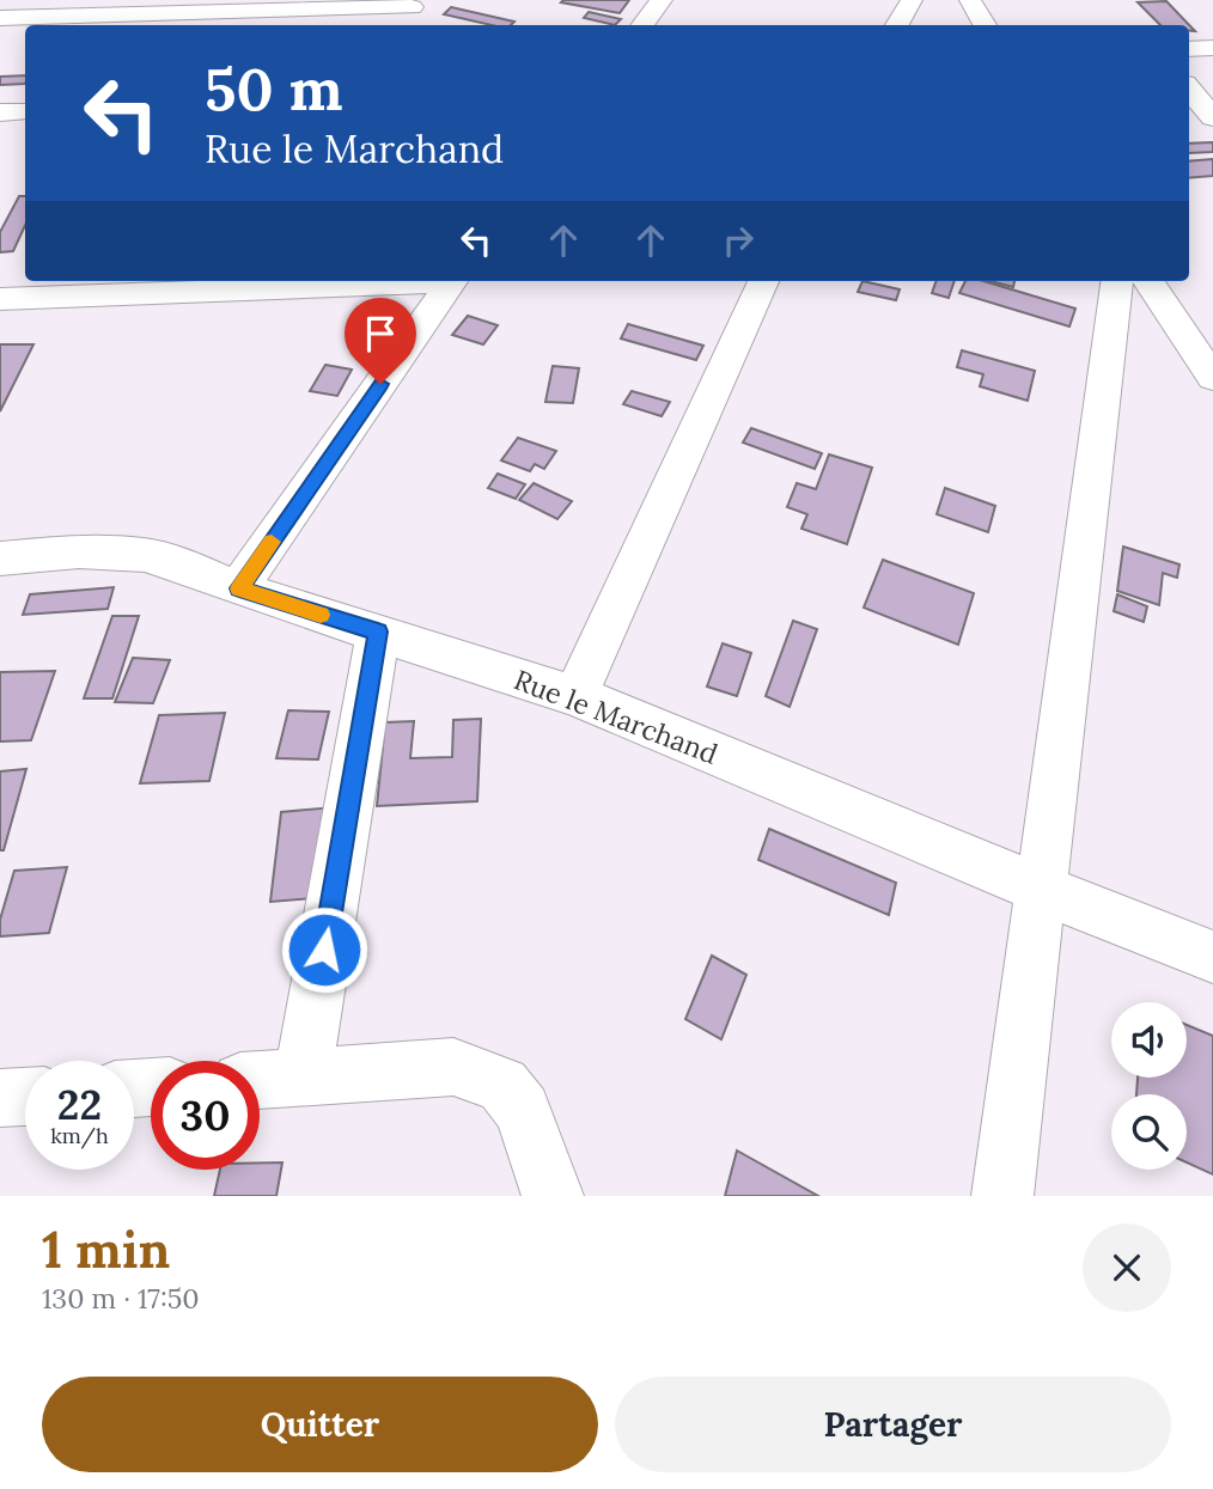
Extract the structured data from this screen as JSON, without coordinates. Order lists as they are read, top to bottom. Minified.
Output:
{"streets":{"street":["Rue le Marchand"]},"page":{"turn":["50 m","Rue le Marchand"],"speed":"22 km/h","limit":"30","heading":["1 min","130 m · 17:50"],"buttons":["Quitter","Partager"]}}
